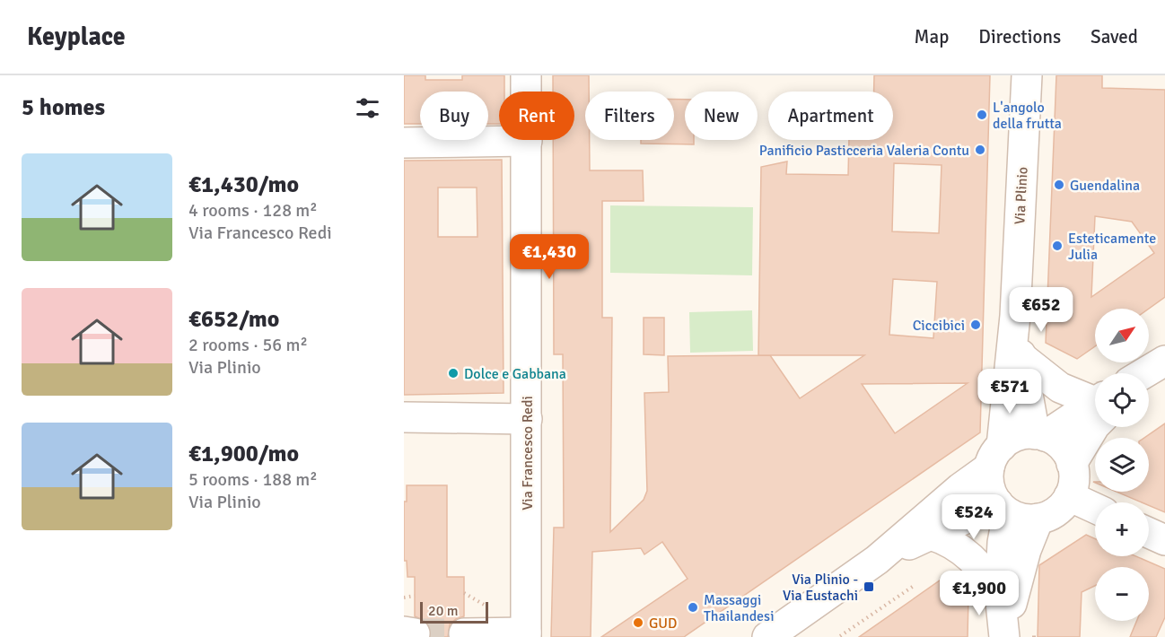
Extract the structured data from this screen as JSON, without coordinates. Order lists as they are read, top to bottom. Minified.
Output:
{"streets":{"street":["Via Plinio","Via Francesco Redi"]},"places":{"other":["L'angolo della frutta","Panificio Pasticceria Valeria Contu","Guendalina","Esteticamente Julia","Ciccibici","Dolce e Gabbana","Massaggi Thailandesi","GUD"],"transit":["Via Plinio - Via Eustachi"]},"scale_bar":"20 m","north":"top right","page":{"header":"Keyplace","nav":["Map","Directions","Saved"],"heading":"5 homes","chip":["Buy","Rent","Filters","New","Apartment"],"list":[{"name":"€1,430/mo","note":"4 rooms · 128 m² · Via Francesco Redi"},{"name":"€652/mo","note":"2 rooms · 56 m² · Via Plinio"},{"name":"€1,900/mo","note":"5 rooms · 188 m² · Via Plinio"}],"price":["€1,430","€652","€571","€524","€1,900"],"map_buttons":["+","−"],"scale":"20 m"}}
